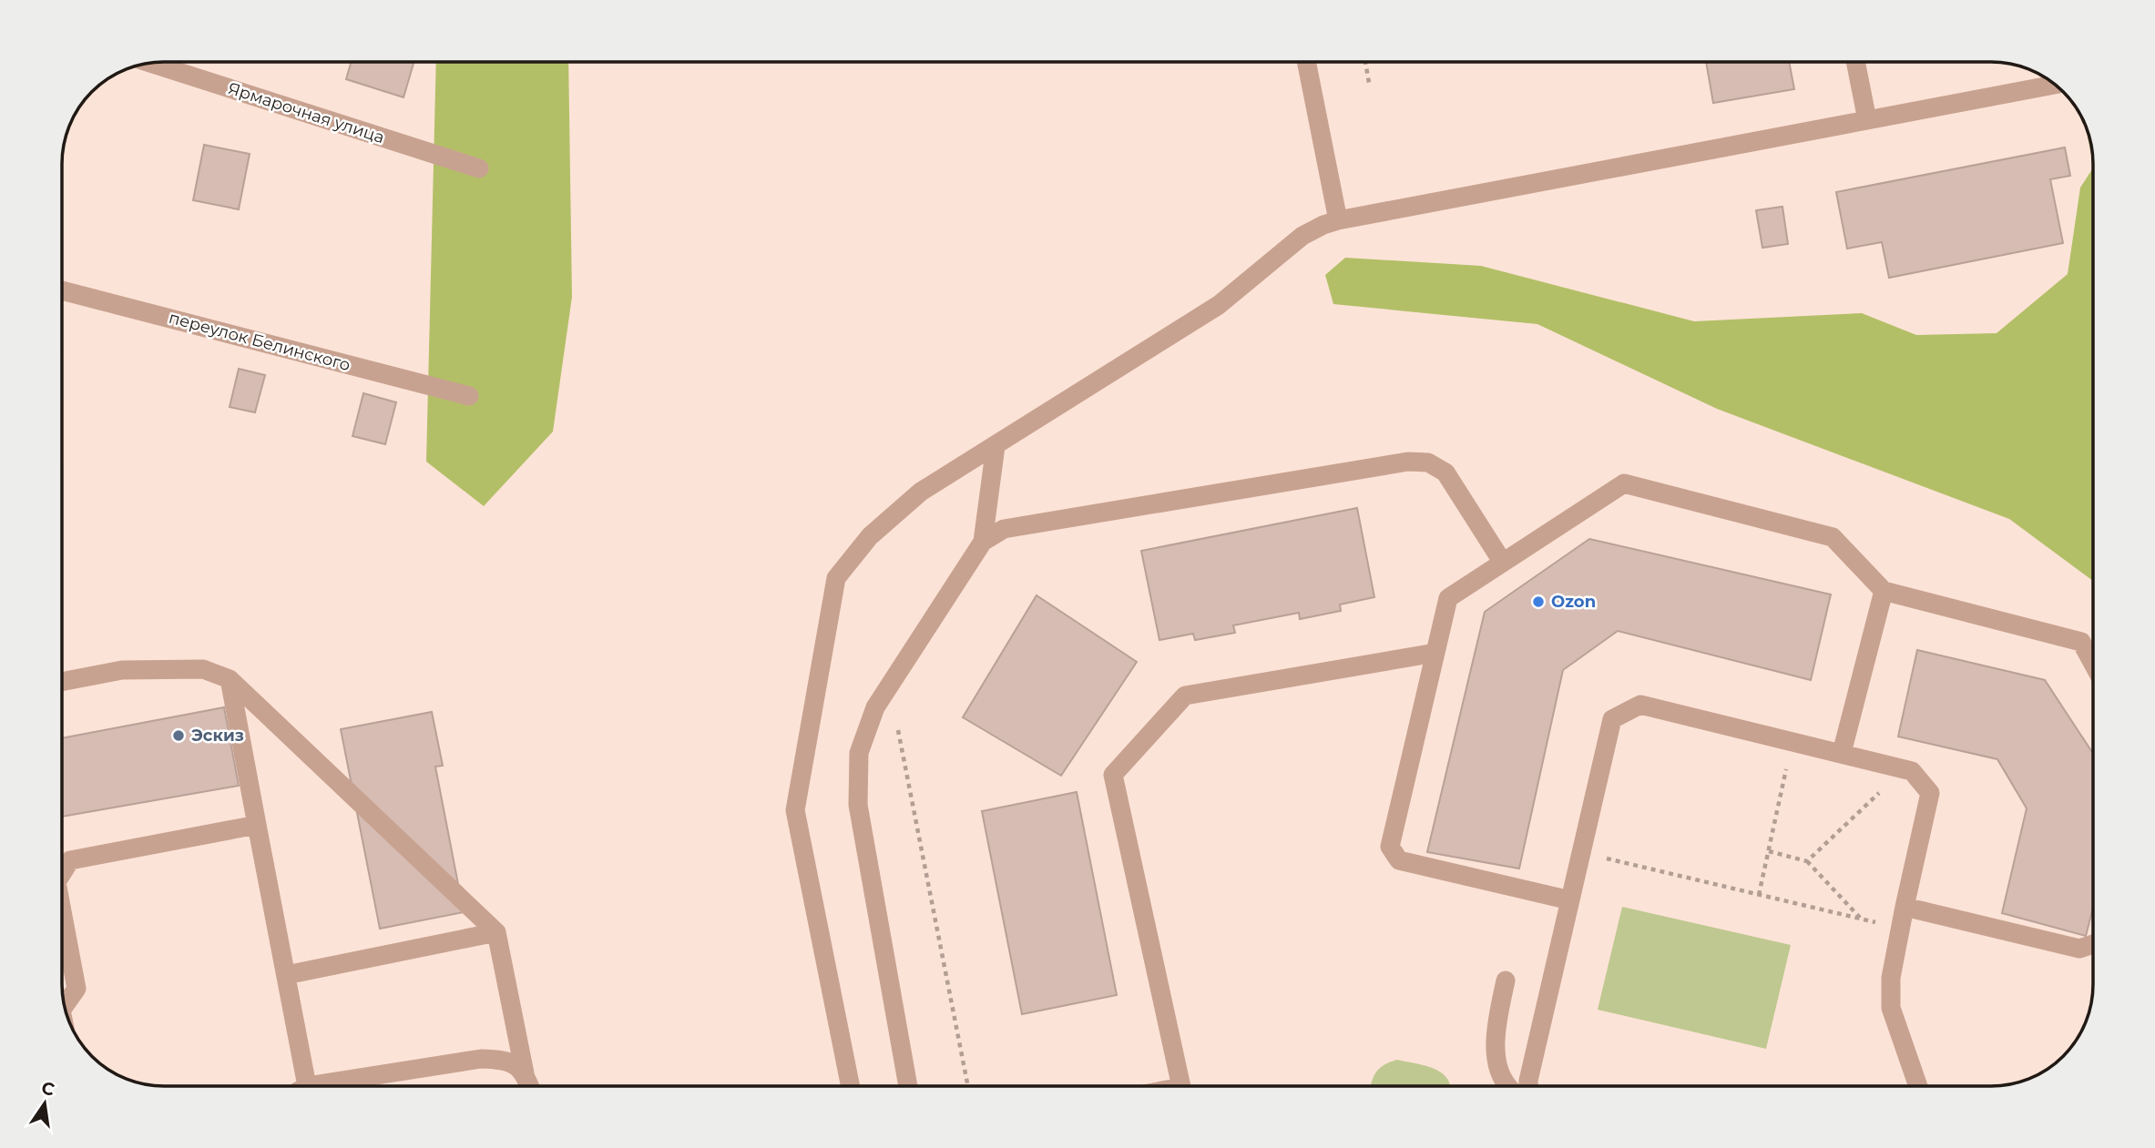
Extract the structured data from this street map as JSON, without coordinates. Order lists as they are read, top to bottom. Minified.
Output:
{"streets":{"lane":["Ярмарочная улица","переулок Белинского"]},"places":["Ozon","Эскиз"],"north":"top"}
